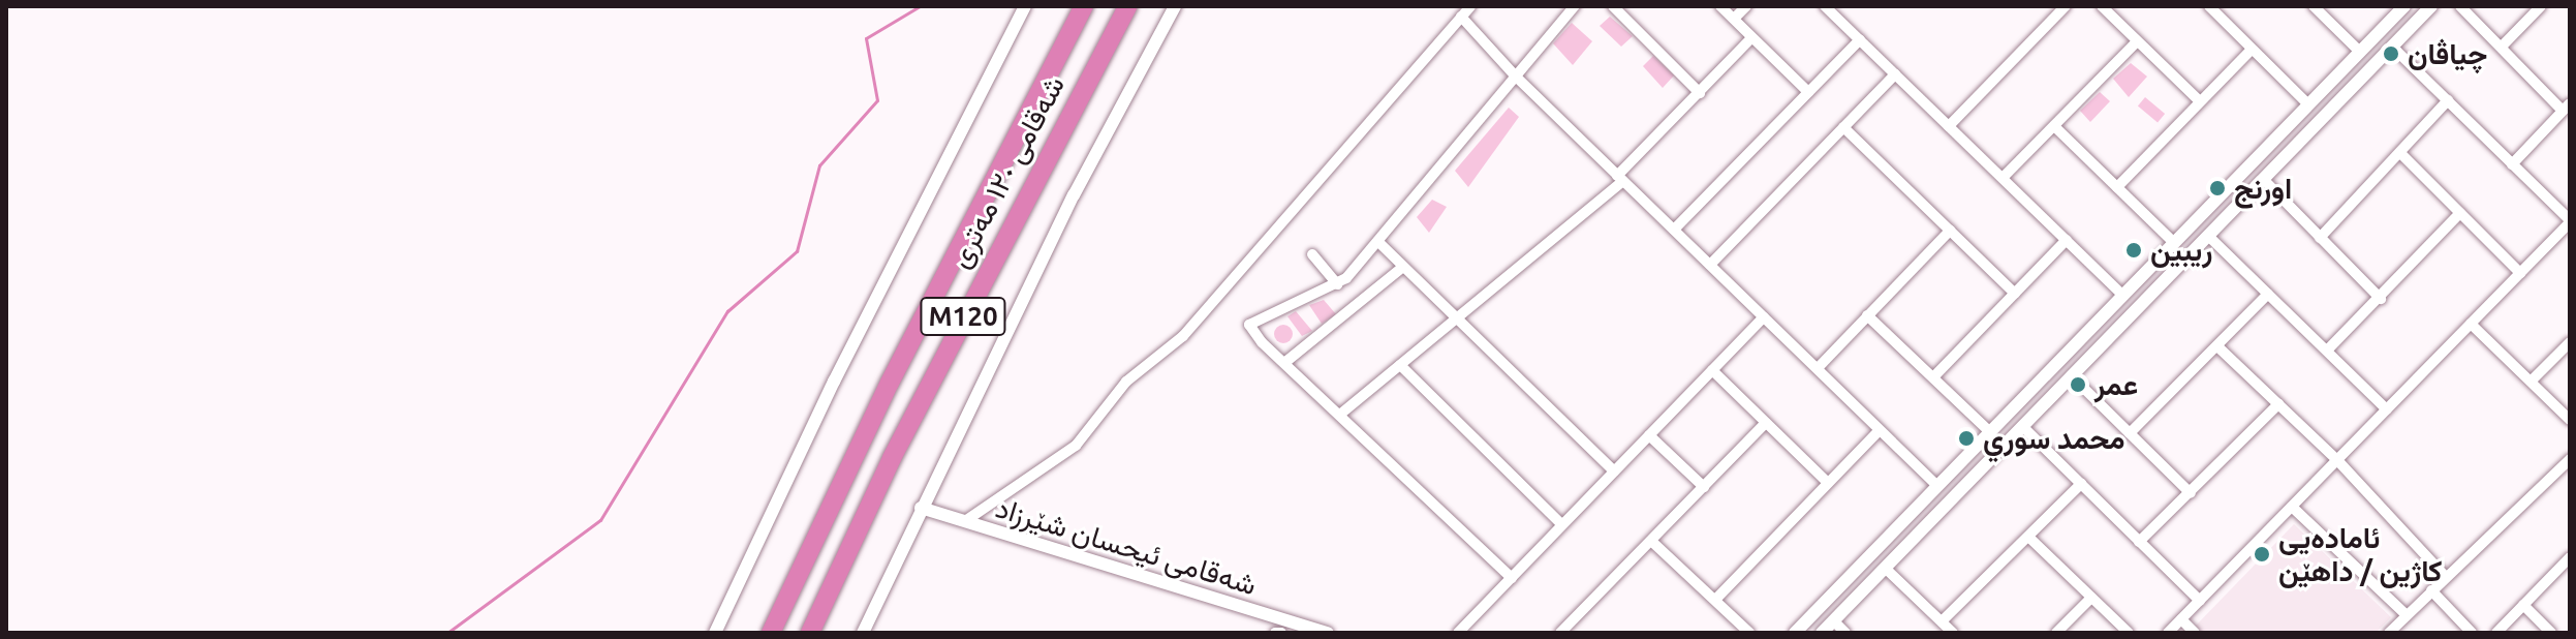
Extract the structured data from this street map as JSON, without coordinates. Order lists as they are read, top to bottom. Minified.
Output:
{"streets":{"highway":["شەقامی ١٢٠ مەتری","M120"],"street":["شەقامی ئیحسان شێرزاد"]},"places":["چياڤان","اورنج","ريبين","عمر","محمد سوري","ئامادەيی کاژين / داهێن"]}
